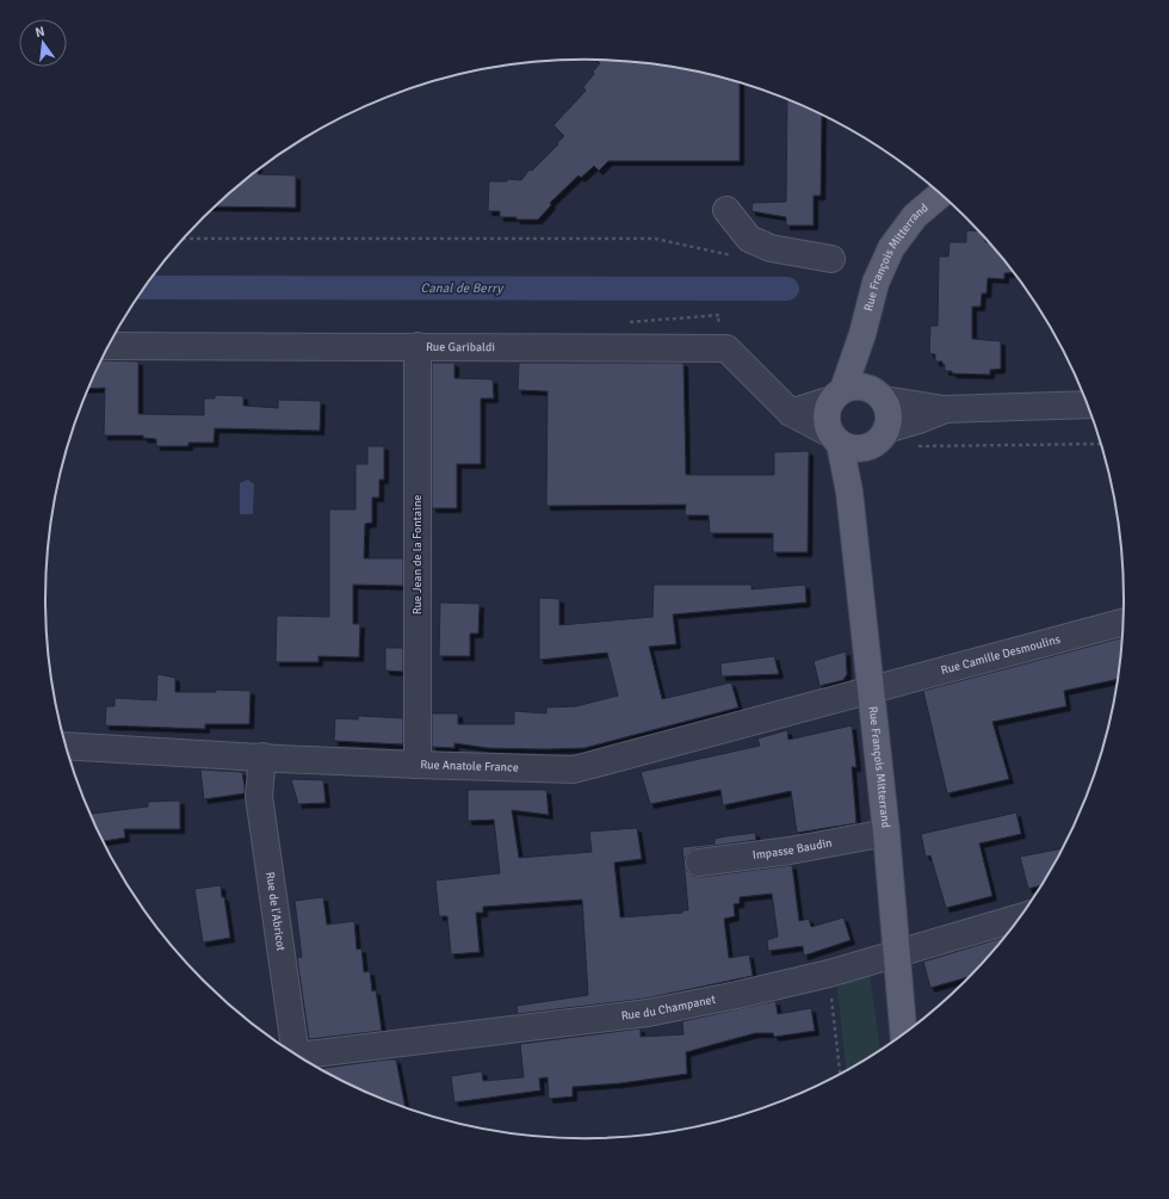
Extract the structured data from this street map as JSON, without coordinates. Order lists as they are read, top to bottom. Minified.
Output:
{"streets":{"main road":["Rue François Mitterrand"],"street":["Rue Garibaldi","Rue Jean de la Fontaine","Rue Camille Desmoulins","Rue Anatole France","Impasse Baudin","Rue de l'Abricot","Rue du Champanet"]},"crossings":[["Rue François Mitterrand","Rue Garibaldi"],["Rue François Mitterrand","Rue Camille Desmoulins"],["Rue François Mitterrand","Rue Anatole France"],["Rue François Mitterrand","Impasse Baudin"],["Rue François Mitterrand","Rue du Champanet"],["Rue Garibaldi","Rue Jean de la Fontaine"],["Rue Jean de la Fontaine","Rue Anatole France"],["Rue Camille Desmoulins","Rue Anatole France"],["Rue Anatole France","Rue de l'Abricot"]],"water":["Canal de Berry"],"north":"top"}
